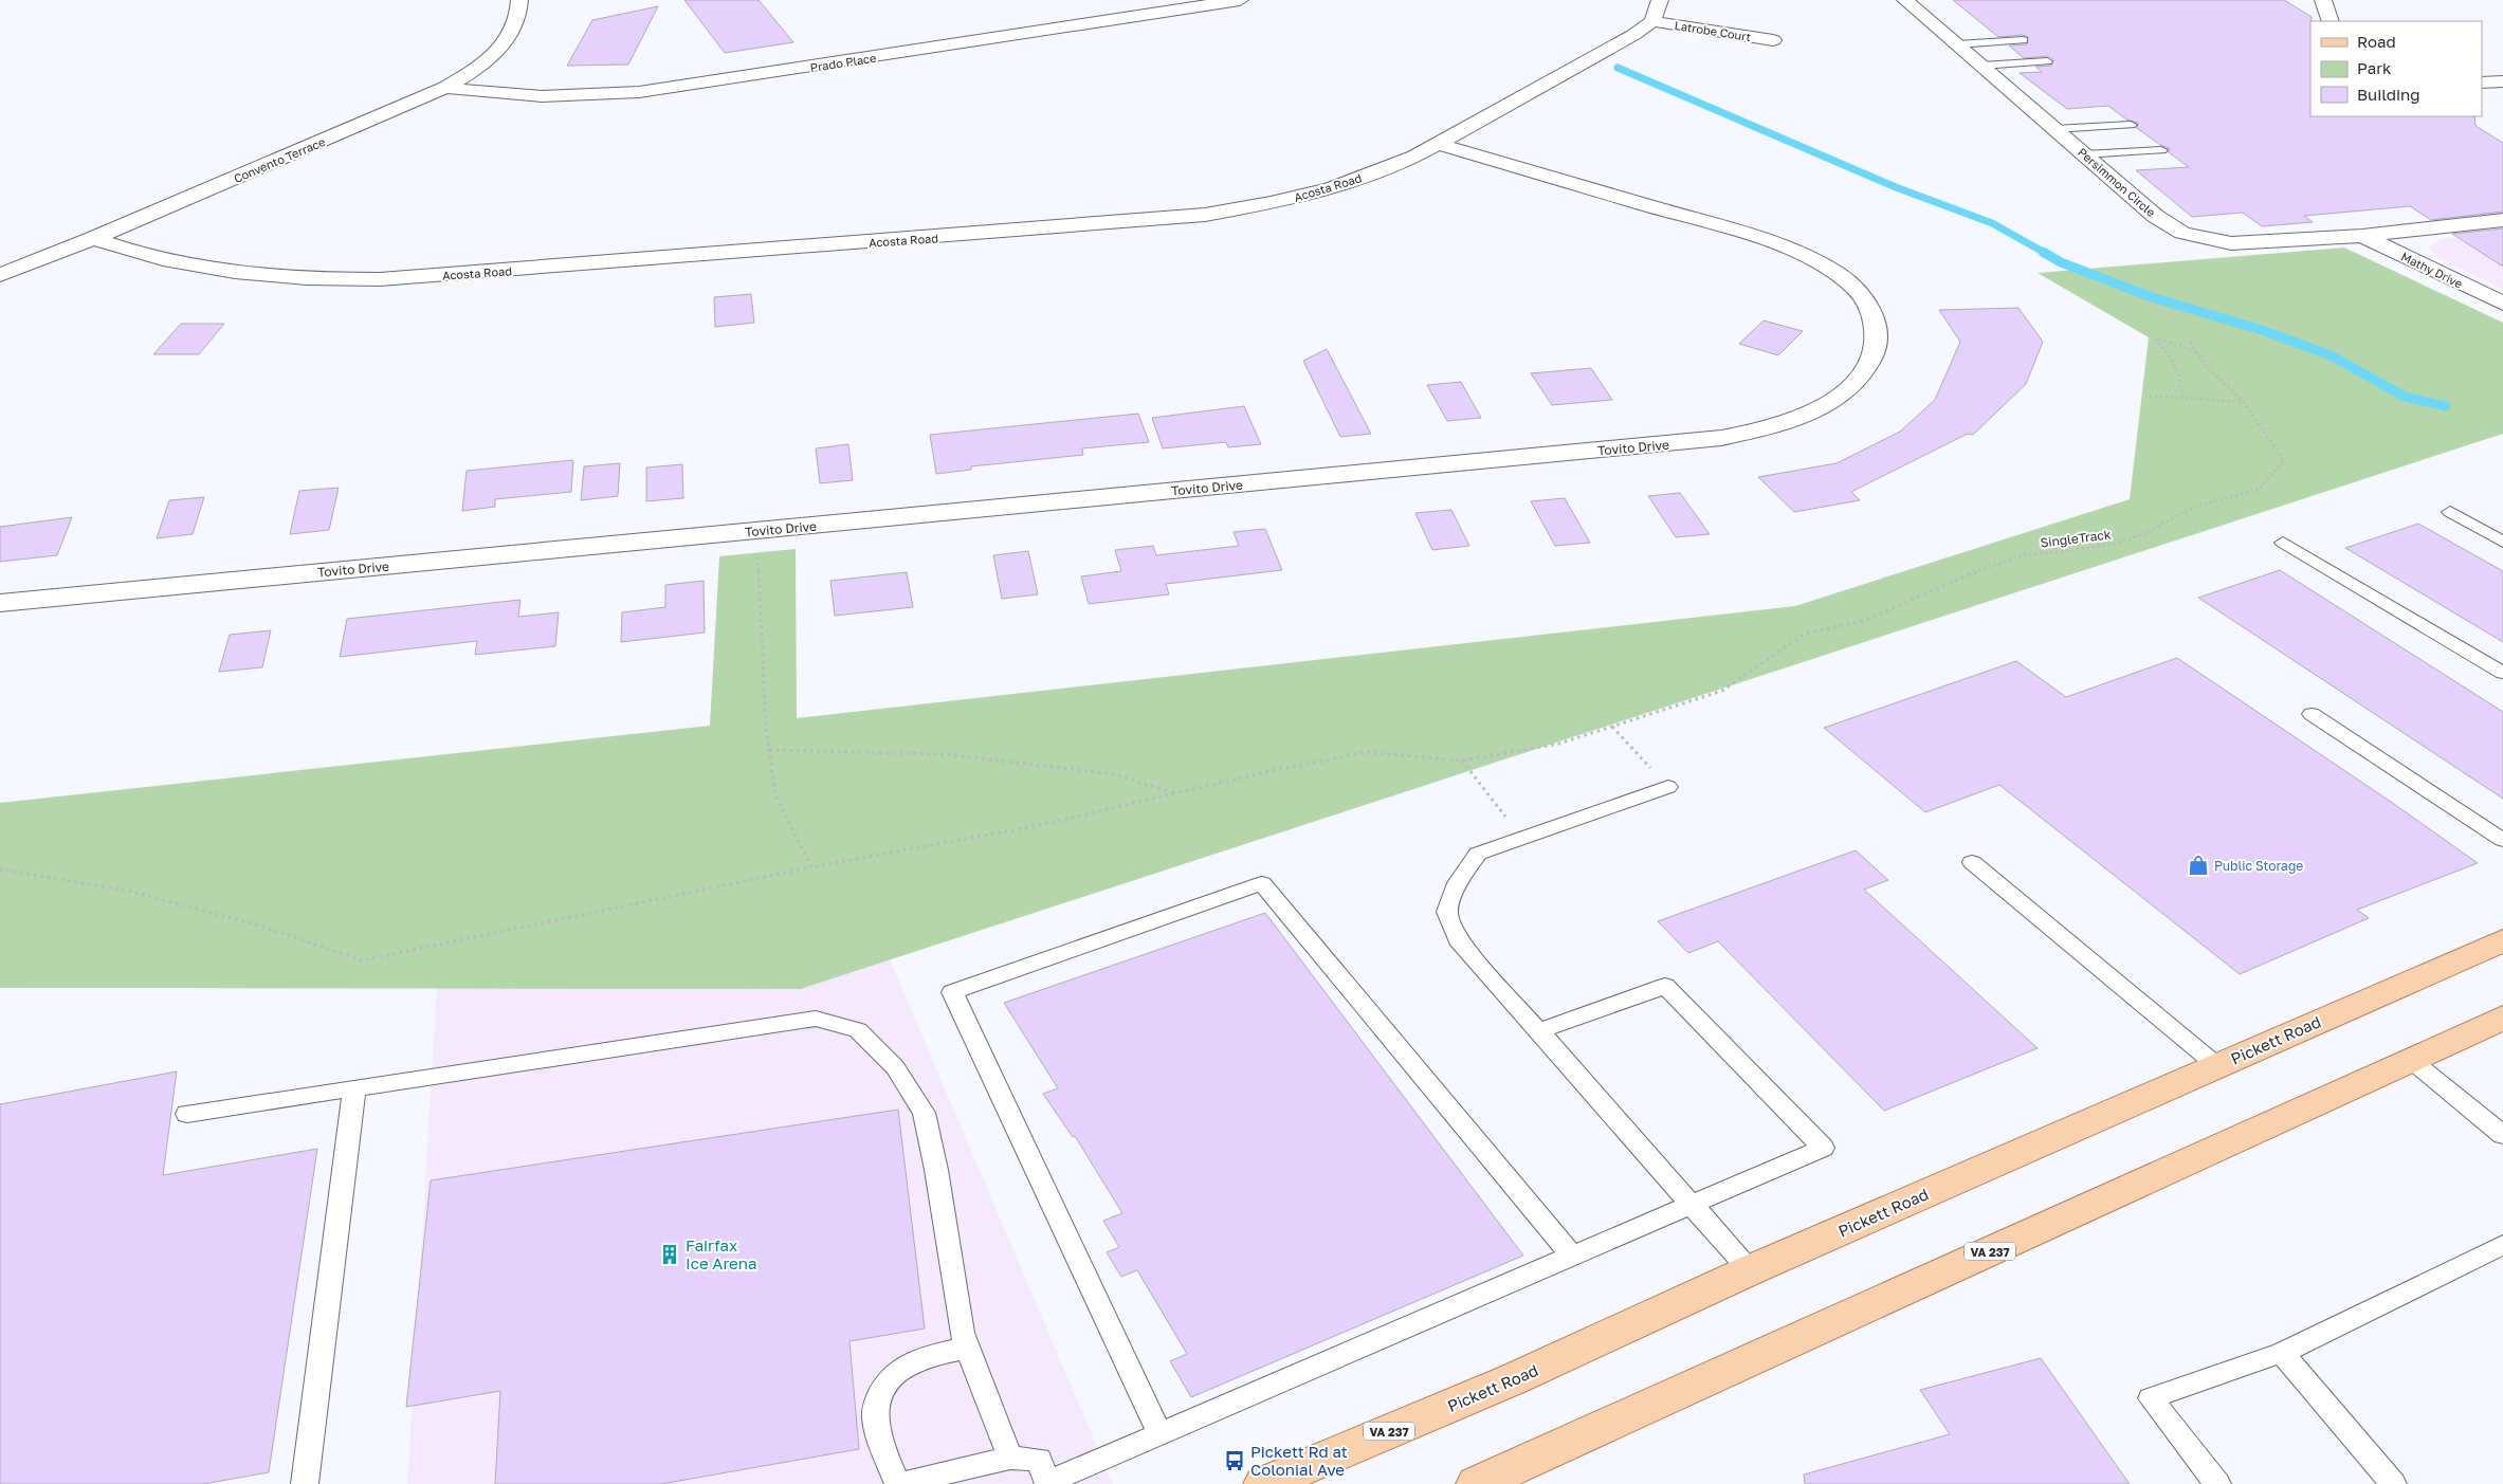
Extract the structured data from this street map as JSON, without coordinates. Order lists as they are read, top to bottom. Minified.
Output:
{"streets":{"main road":["Pickett Road","VA 237"],"street":["Latrobe Court","Prado Place","Convento Terrace","Persimmon Circle","Acosta Road","Mathy Drive","Tovito Drive"],"path":["SingleTrack"]},"crossings":[["Latrobe Court","Acosta Road"],["Prado Place","Convento Terrace"],["Convento Terrace","Acosta Road"],["Persimmon Circle","Mathy Drive"],["Acosta Road","Tovito Drive"]],"places":{"shop":["Public Storage"],"building":["Fairfax Ice Arena"],"bus stop":["Pickett Rd at Colonial Ave"]},"legend":["Road","Park","Building"]}
